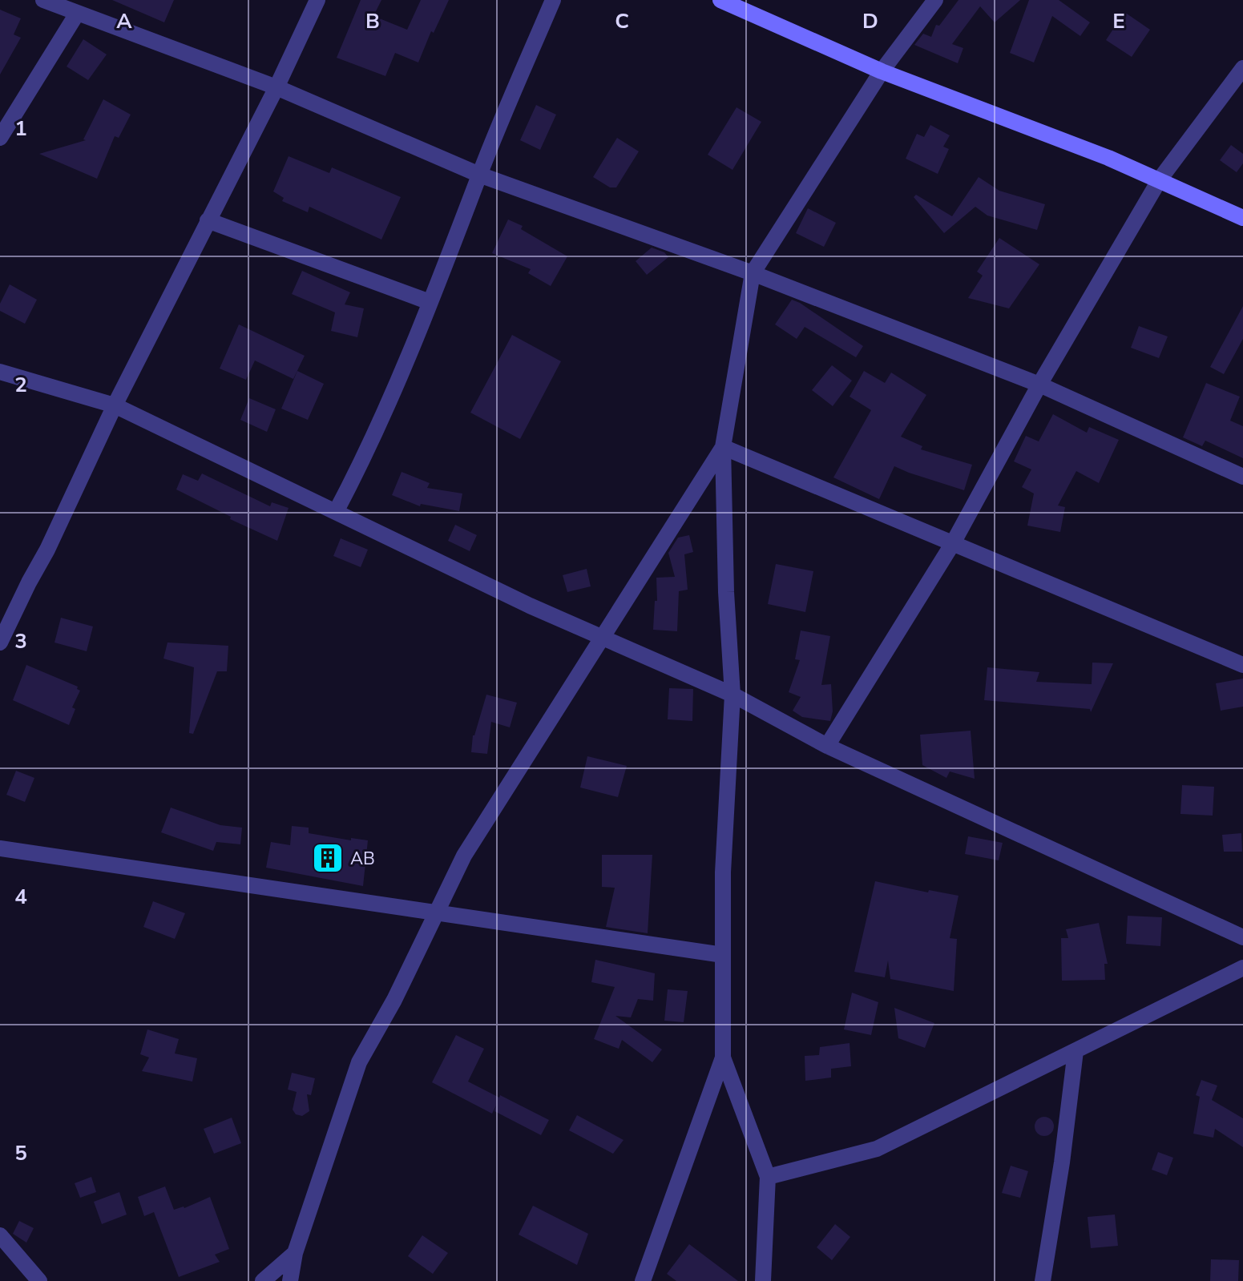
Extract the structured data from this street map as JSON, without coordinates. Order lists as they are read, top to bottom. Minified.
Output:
{"places":{"building":["AB"]},"grid":{"columns":["A","B","C","D","E"],"rows":["1","2","3","4","5"]}}
